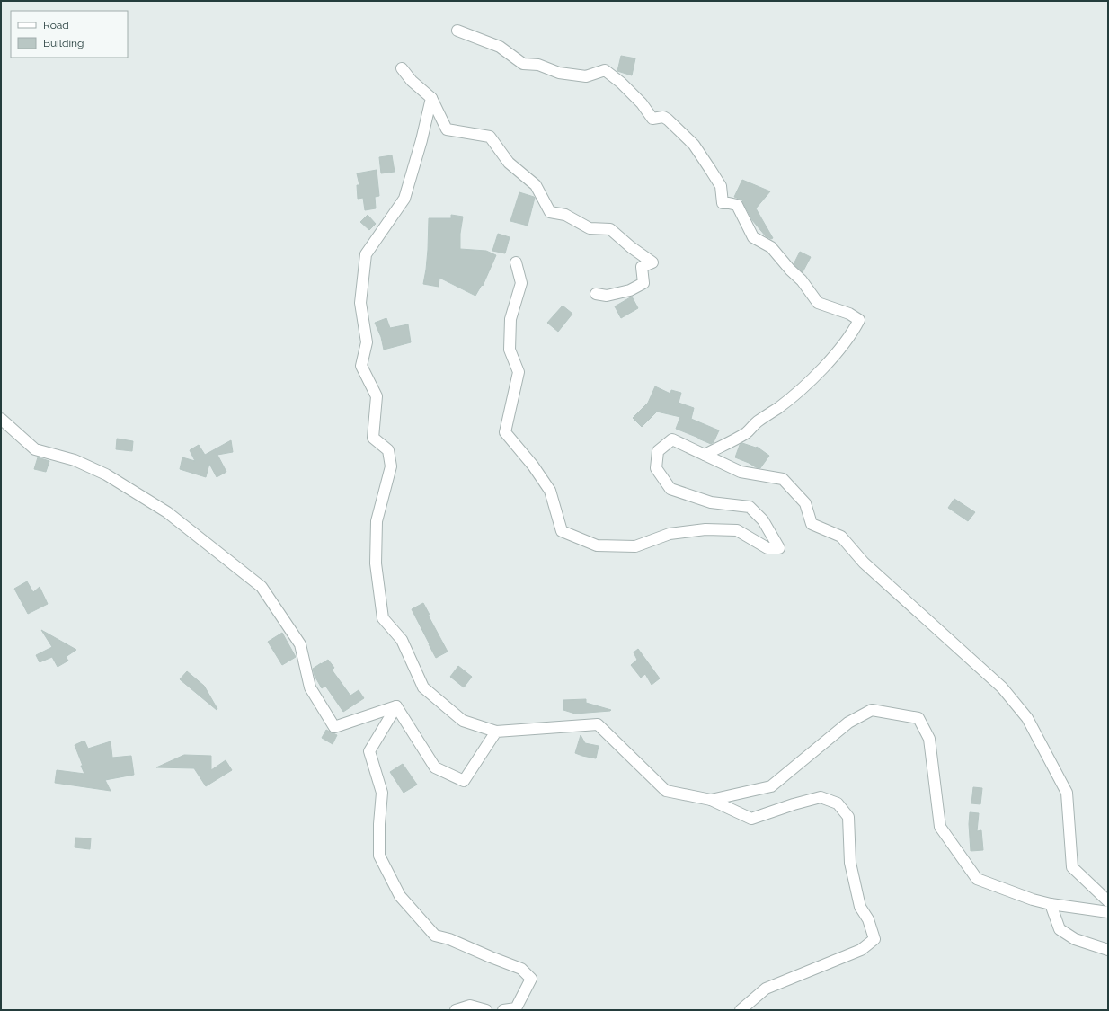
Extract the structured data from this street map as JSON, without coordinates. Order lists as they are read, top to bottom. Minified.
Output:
{"legend":["Road","Building"]}
